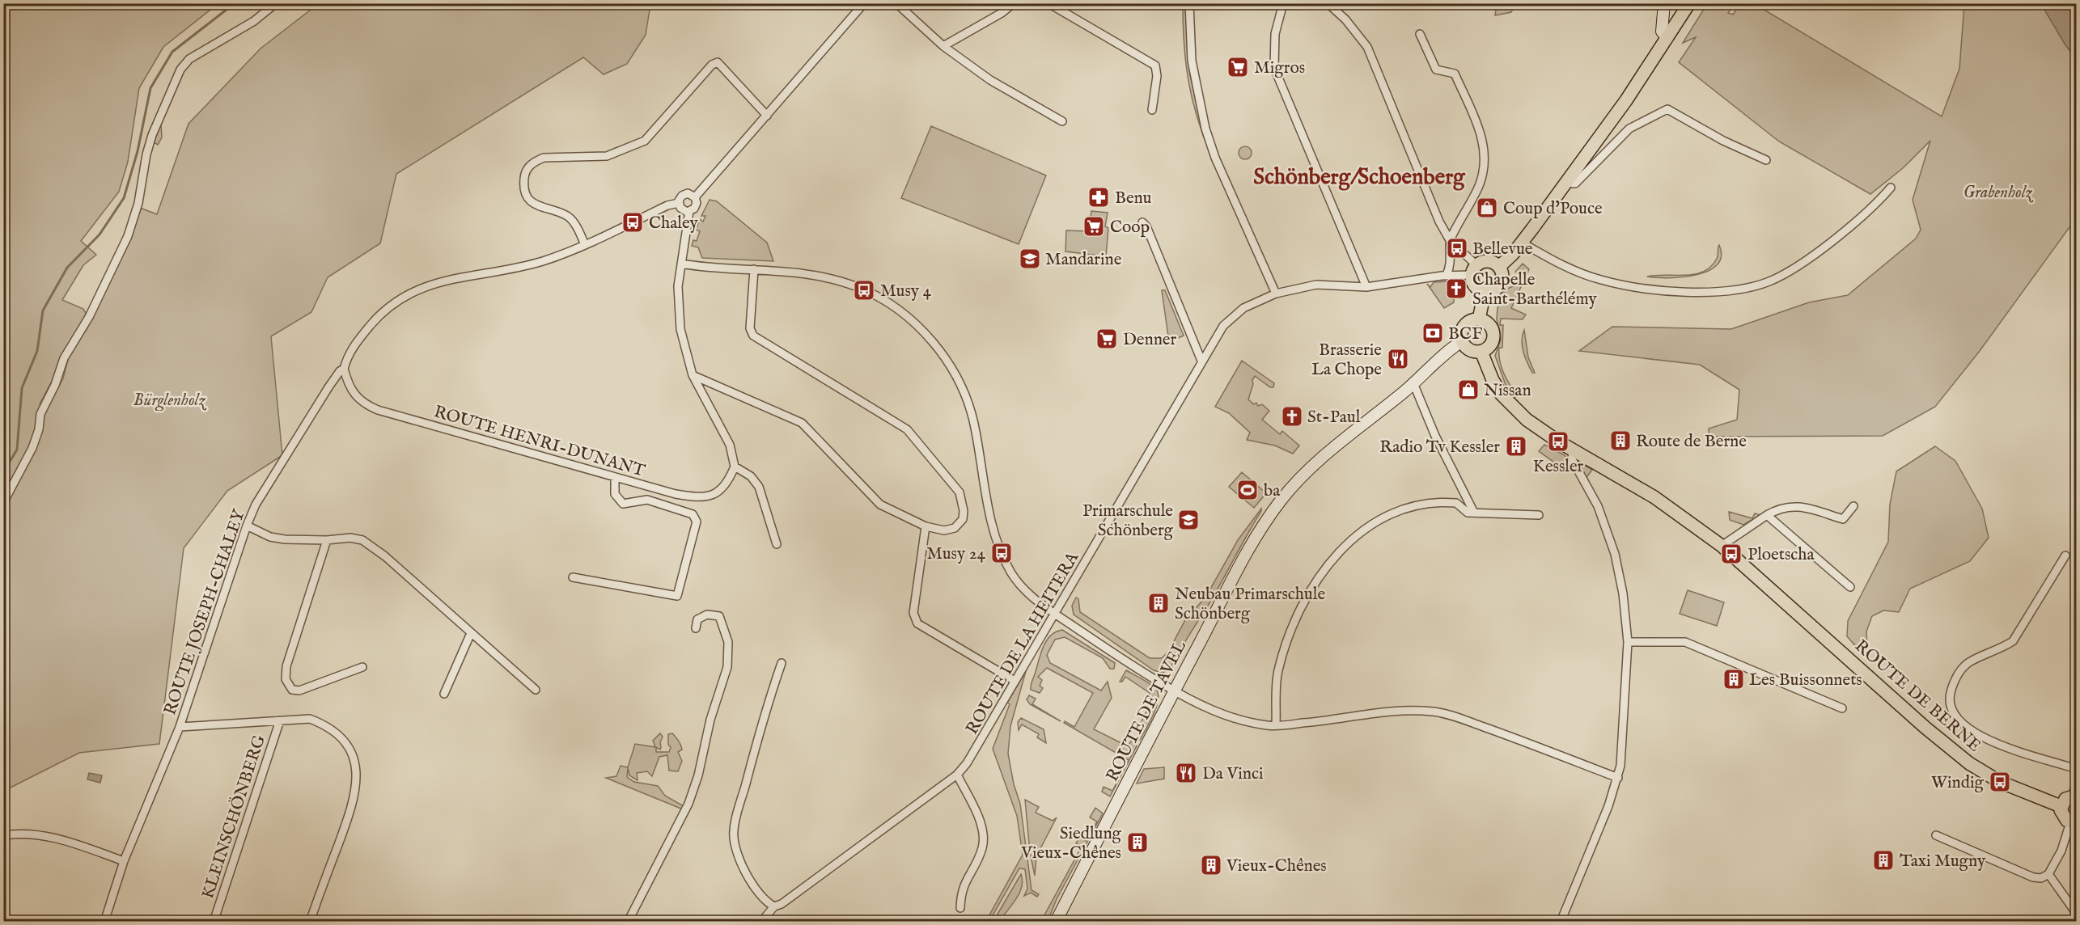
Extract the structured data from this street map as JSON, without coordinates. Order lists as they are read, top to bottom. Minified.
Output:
{"streets":{"main road":["ROUTE DE BERNE","ROUTE DE TAVEL"],"street":["ROUTE HENRI-DUNANT","ROUTE JOSEPH-CHALEY","ROUTE DE LA HEITERA","KLEINSCHÖNBERG"]},"crossings":[["ROUTE HENRI-DUNANT","ROUTE JOSEPH-CHALEY"],["ROUTE JOSEPH-CHALEY","KLEINSCHÖNBERG"],["ROUTE DE BERNE","ROUTE DE TAVEL"]],"districts":["Schönberg/Schoenberg"],"parks":["Grabenholz","Bürglenholz"],"places":{"supermarket":["Migros","Coop","Denner"],"pharmacy":["Benu"],"shop":["Coup d'Pouce","Nissan"],"bus stop":["Chaley","Bellevue","Musy 4","Kessler","Musy 24","Ploetscha","Windig"],"school or university":["Mandarine","Primarschule Schönberg"],"church":["Chapelle Saint-Barthélémy","St-Paul"],"bank":["BCF"],"restaurant":["Brasserie La Chope","Da Vinci"],"building":["Route de Berne","Radio Tv Kessler","Neubau Primarschule Schönberg","Les Buissonnets","Siedlung Vieux-Chênes","Taxi Mugny","Vieux-Chênes"],"sports":["ba"]}}
